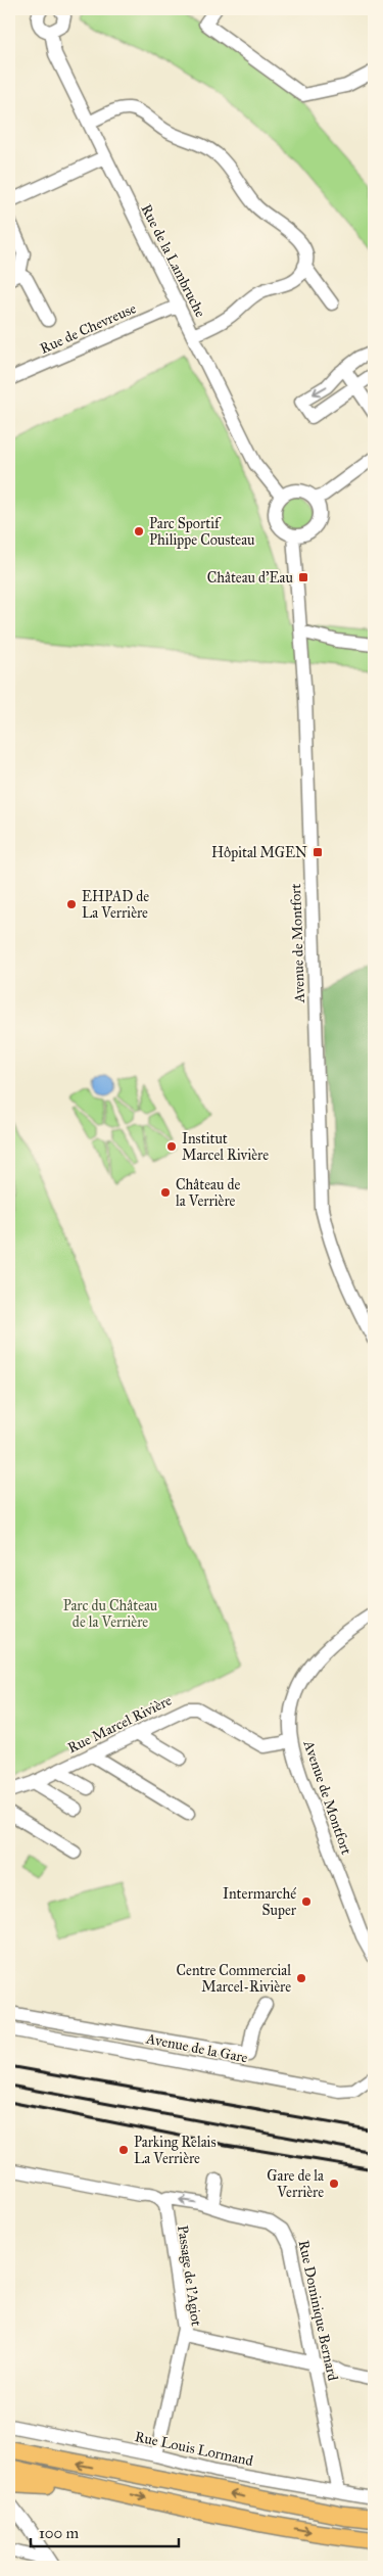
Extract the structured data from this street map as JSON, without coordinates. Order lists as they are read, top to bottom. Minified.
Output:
{"streets":{"street":["Rue de la Lambruche","Rue de Chevreuse","Avenue de Montfort","Rue Marcel Rivière","Avenue de la Gare","Passage de l'Agiot","Rue Dominique Bernard","Rue Louis Lormand"]},"crossings":[["Rue de la Lambruche","Rue de Chevreuse"],["Rue de la Lambruche","Avenue de Montfort"],["Avenue de Montfort","Rue Marcel Rivière"],["Passage de l'Agiot","Rue Dominique Bernard"],["Passage de l'Agiot","Rue Louis Lormand"],["Rue Dominique Bernard","Rue Louis Lormand"]],"parks":["Parc du Château de la Verrière"],"places":{"other":["Parc Sportif Philippe Cousteau","EHPAD de La Verrière","Institut Marcel Rivière","Château de la Verrière","Intermarché Super","Centre Commercial Marcel-Rivière","Parking Relais La Verrière","Gare de la Verrière"],"transit":["Château d'Eau","Hôpital MGEN"]},"scale_bar":"100 m"}
